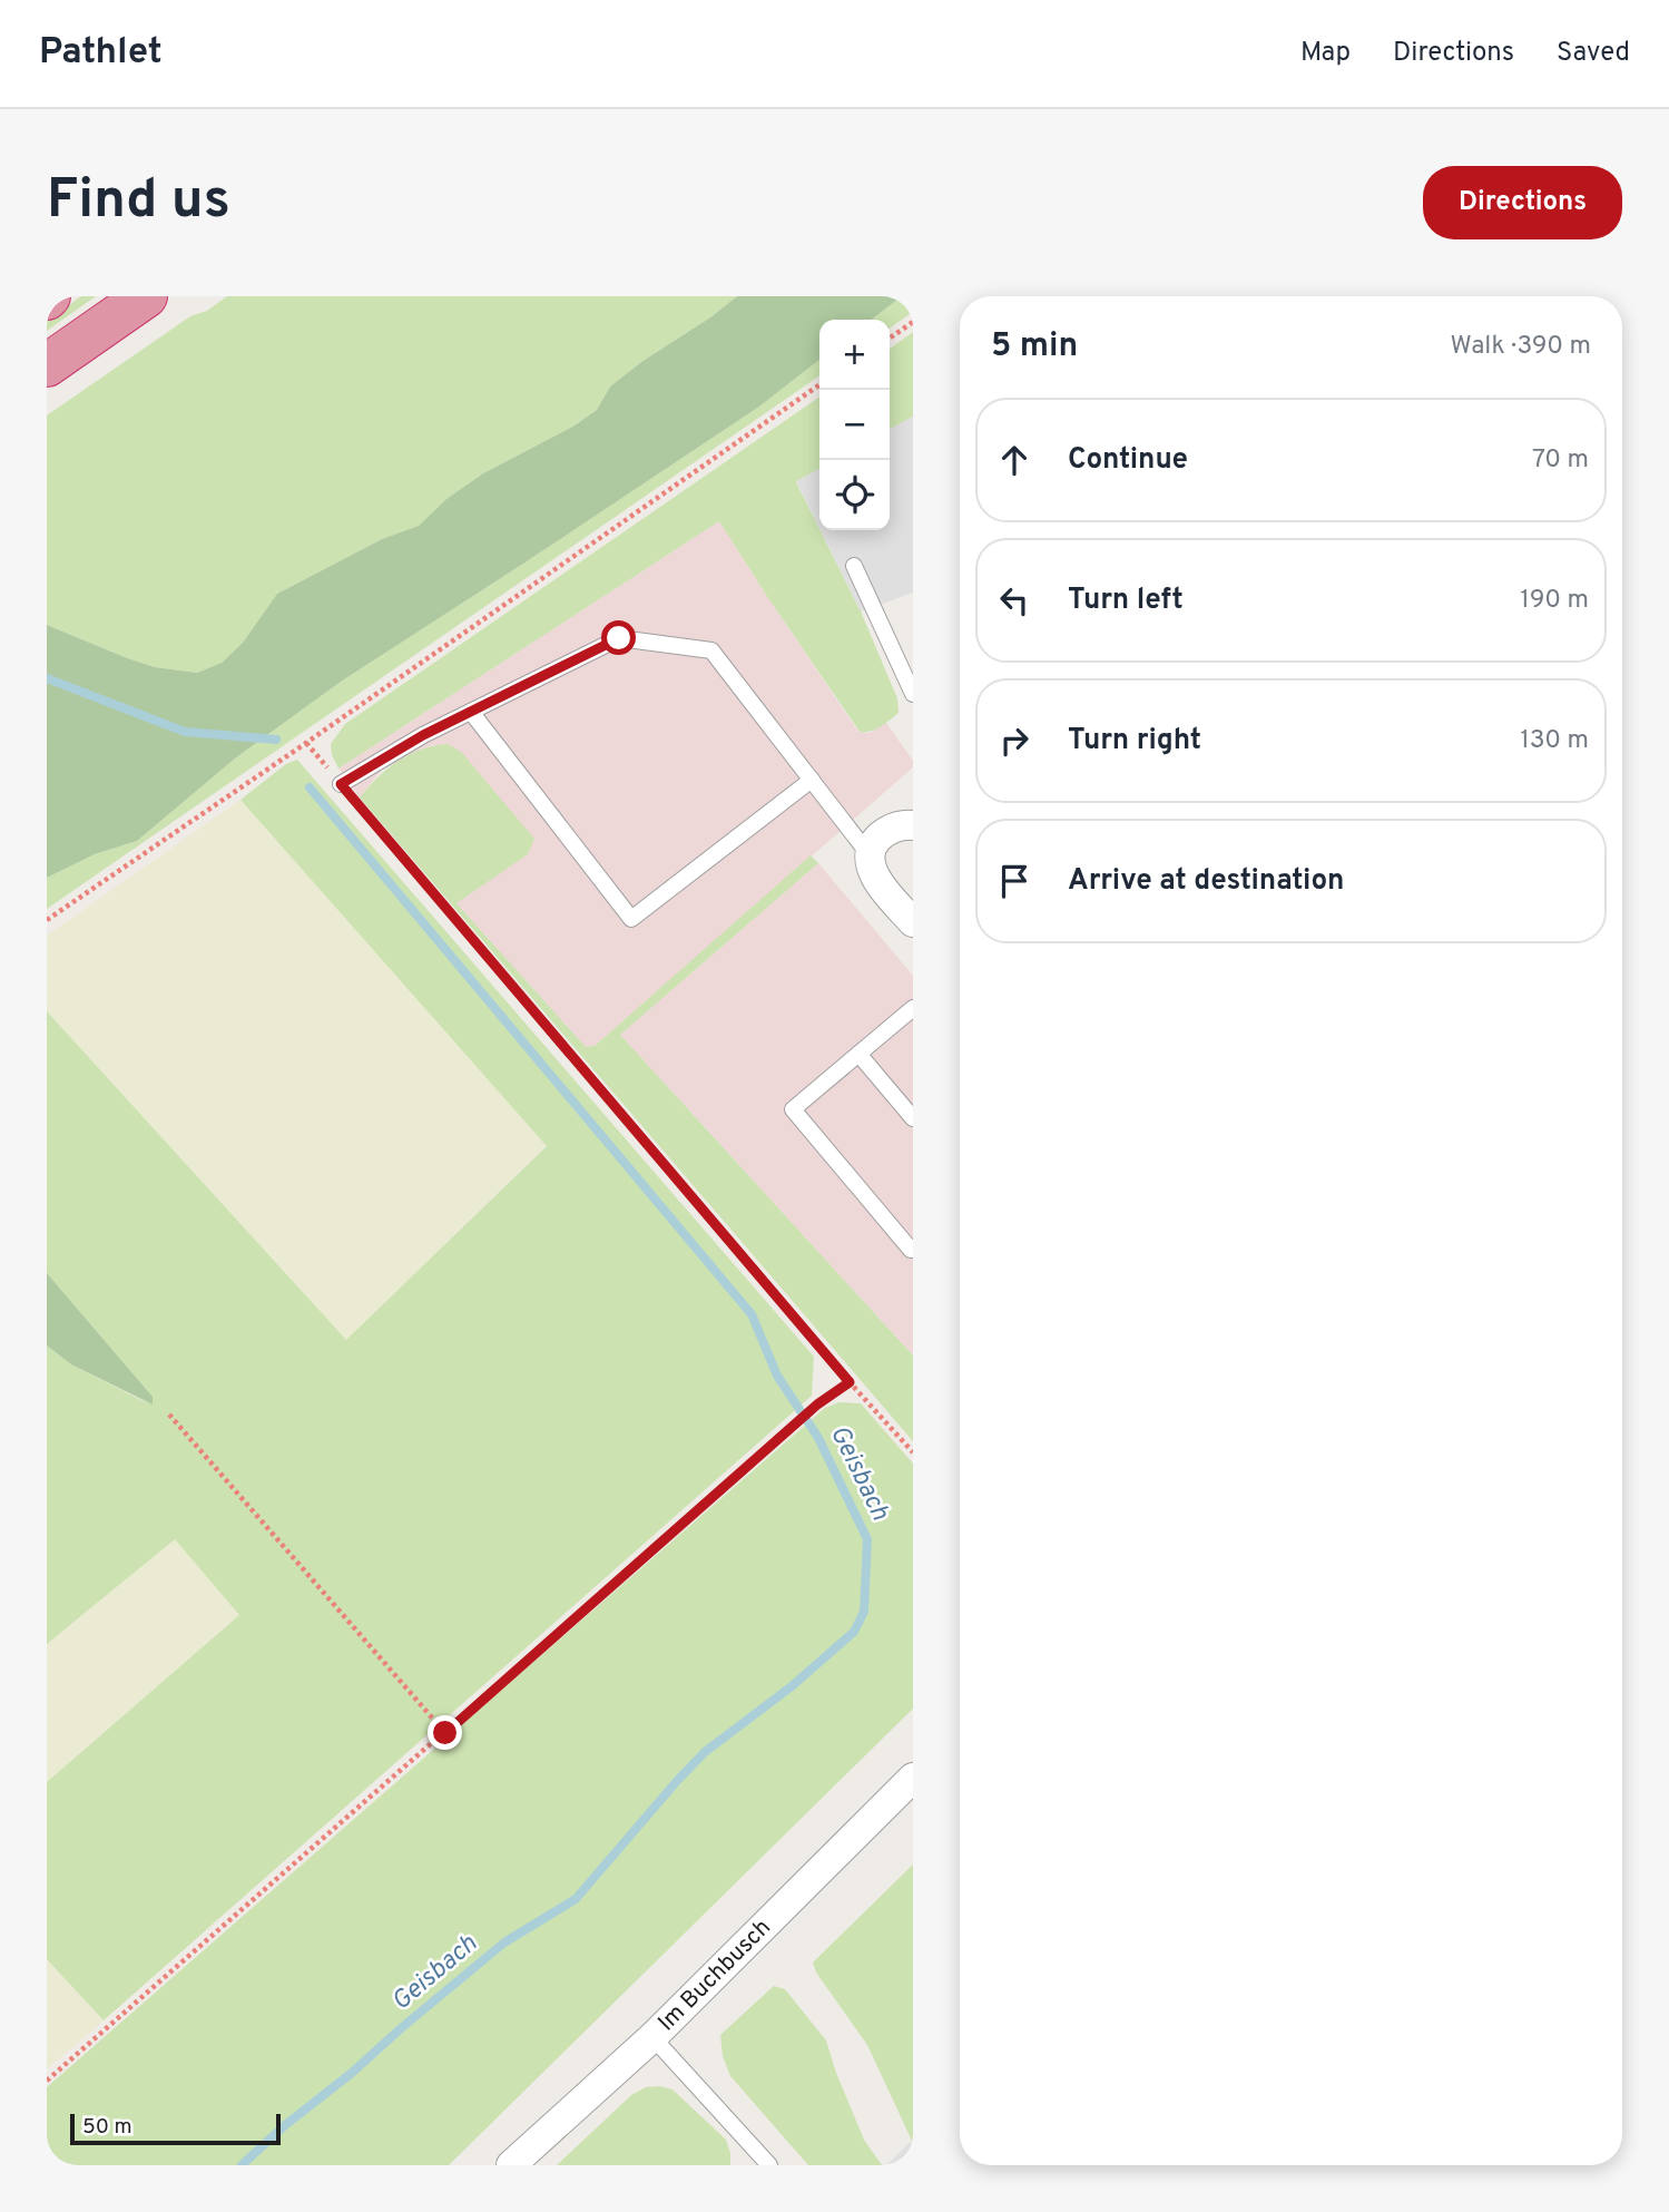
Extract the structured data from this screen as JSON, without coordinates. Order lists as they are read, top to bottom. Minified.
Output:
{"streets":{"street":["Im Buchbusch"]},"water":["Geisbach"],"scale_bar":"50 m","page":{"header":"Pathlet","nav":["Map","Directions","Saved"],"buttons":"Directions","title":"Find us","heading":["5 min","Walk · 390 m"],"map_buttons":["+","−"],"list":[["Continue","70 m"],["Turn left","190 m"],["Turn right","130 m"],"Arrive at destination"],"scale":"50 m"}}
